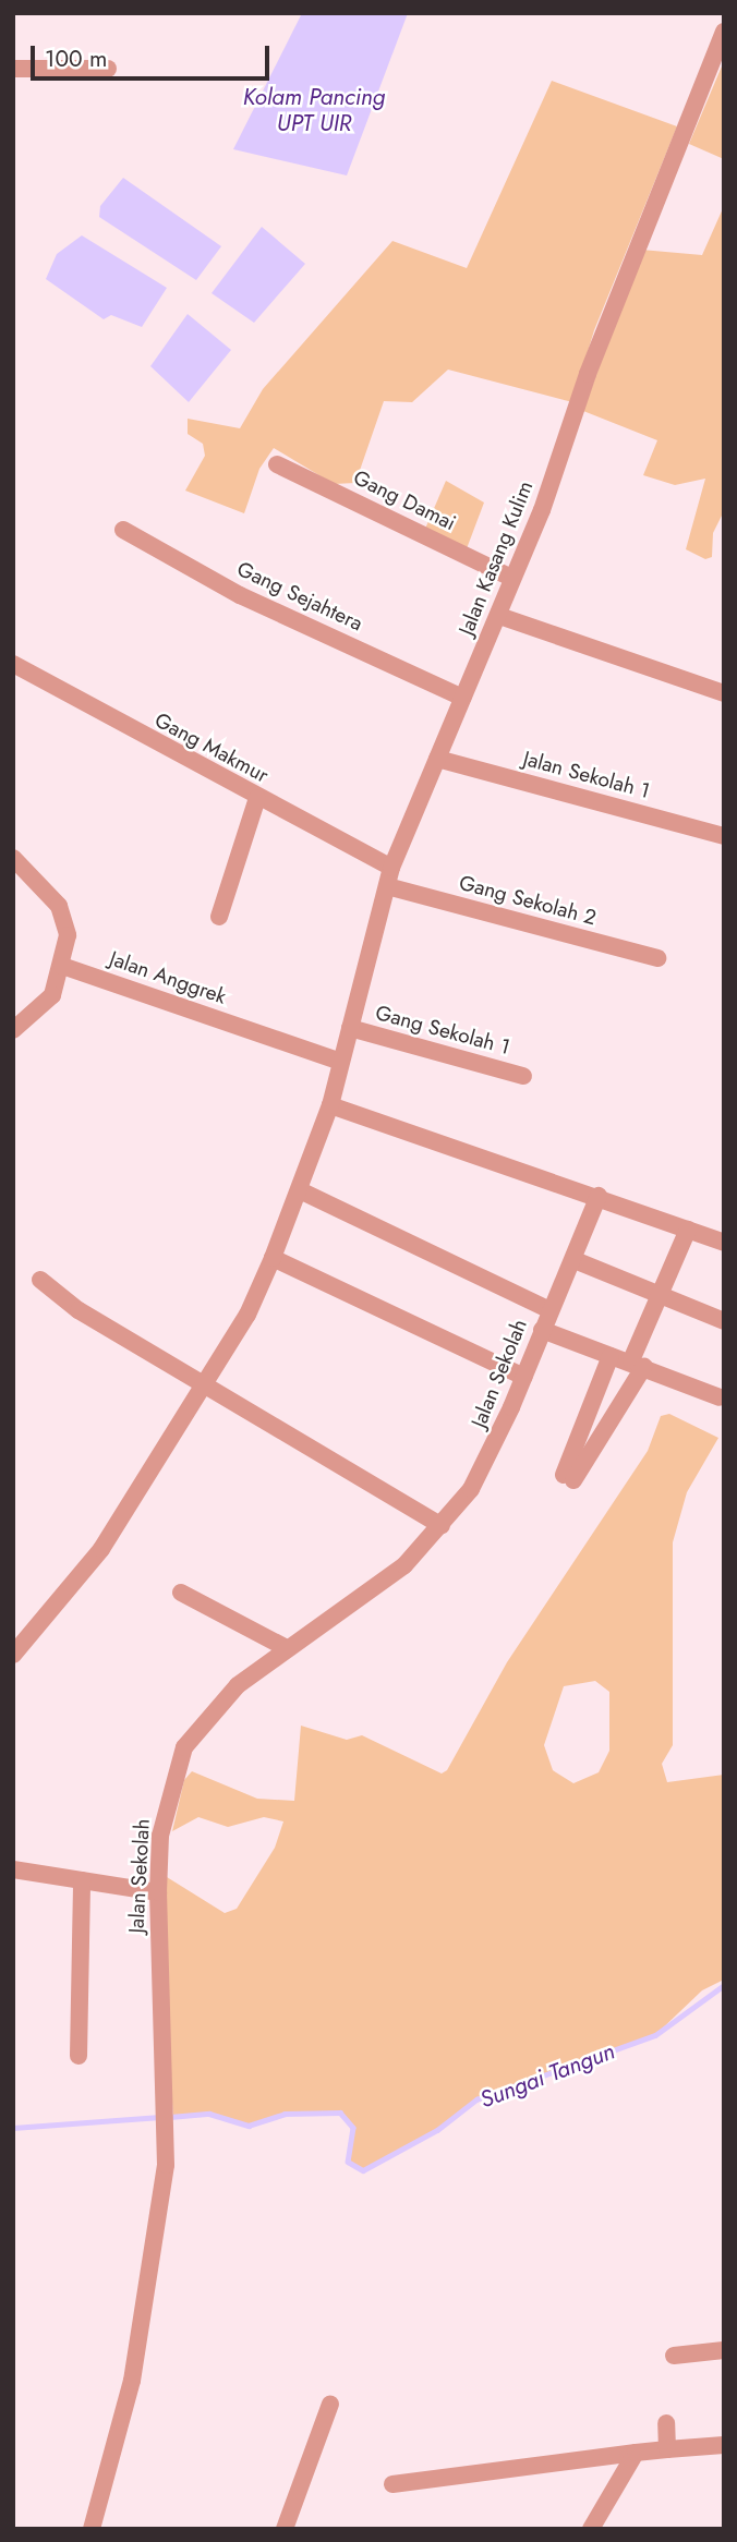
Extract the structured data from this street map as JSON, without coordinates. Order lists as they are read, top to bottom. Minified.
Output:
{"streets":{"street":["Gang Damai","Jalan Kasang Kulim","Gang Sejahtera","Gang Makmur","Jalan Sekolah 1","Gang Sekolah 2","Jalan Anggrek","Gang Sekolah 1","Jalan Sekolah"]},"crossings":[["Gang Damai","Jalan Kasang Kulim"],["Jalan Kasang Kulim","Gang Sejahtera"],["Jalan Kasang Kulim","Gang Makmur"],["Jalan Kasang Kulim","Jalan Sekolah 1"],["Jalan Kasang Kulim","Gang Sekolah 2"],["Jalan Kasang Kulim","Jalan Anggrek"],["Jalan Kasang Kulim","Gang Sekolah 1"]],"water":["Kolam Pancing UPT UIR","Sungai Tangun"],"scale_bar":"100 m"}
